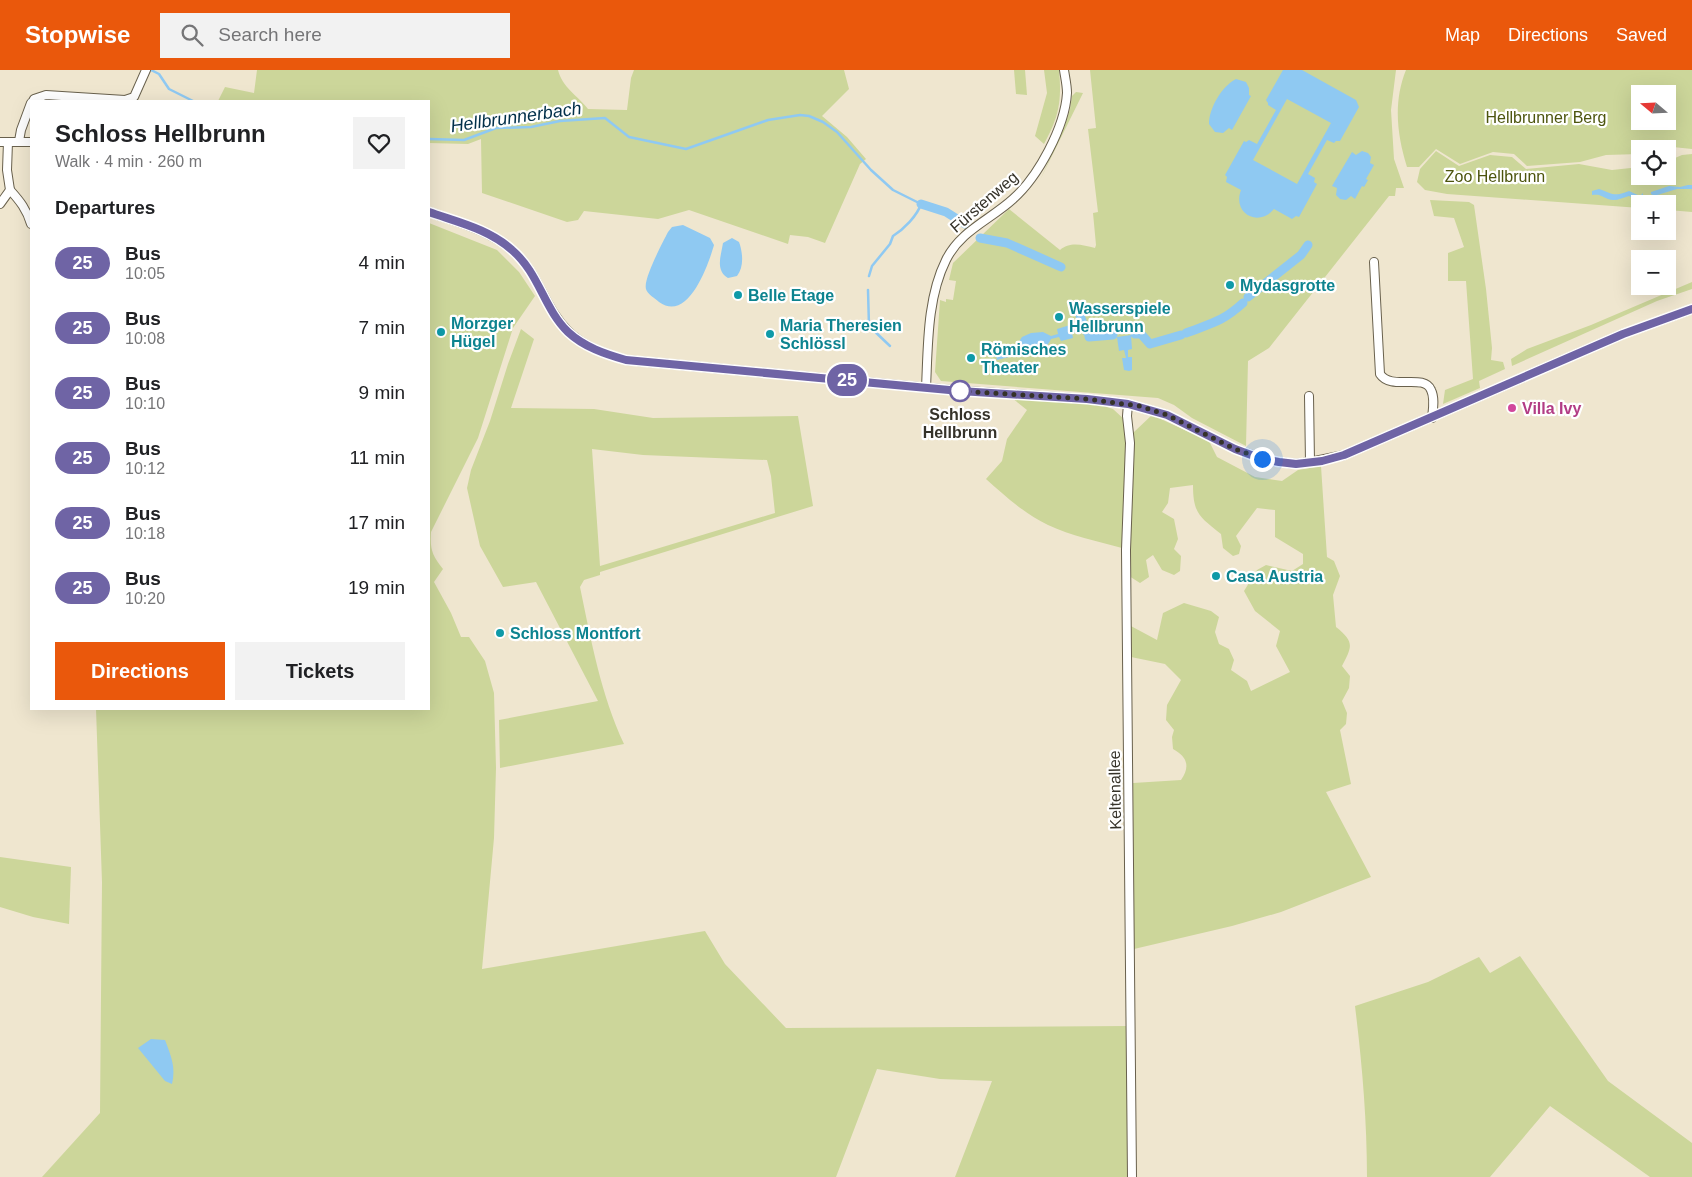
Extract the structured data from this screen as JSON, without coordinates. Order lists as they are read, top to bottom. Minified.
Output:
{"streets":{"street":["Fürstenweg","Keltenallee"]},"water":["Hellbrunnerbach"],"parks":["Hellbrunner Berg","Zoo Hellbrunn"],"places":["Mydasgrotte","Belle Etage","Wasserspiele Hellbrunn","Morzger Hügel","Maria Theresien Schlössl","Römisches Theater","Schloss Hellbrunn","Villa Ivy","Casa Austria","Schloss Montfort"],"lines":["bus line 25"],"north":"left","page":{"header":"Stopwise","search":"Search here","nav":["Map","Directions","Saved"],"on_map":"25","map_buttons":["+","−"],"heading":[["Schloss Hellbrunn","Walk · 4 min · 260 m"],"Departures"],"list":[{"mark":"25","name":"Bus","note":"10:05","value":"4 min"},{"mark":"25","name":"Bus","note":"10:08","value":"7 min"},{"mark":"25","name":"Bus","note":"10:10","value":"9 min"},{"mark":"25","name":"Bus","note":"10:12","value":"11 min"},{"mark":"25","name":"Bus","note":"10:18","value":"17 min"},{"mark":"25","name":"Bus","note":"10:20","value":"19 min"}],"buttons":["Directions","Tickets"]}}
